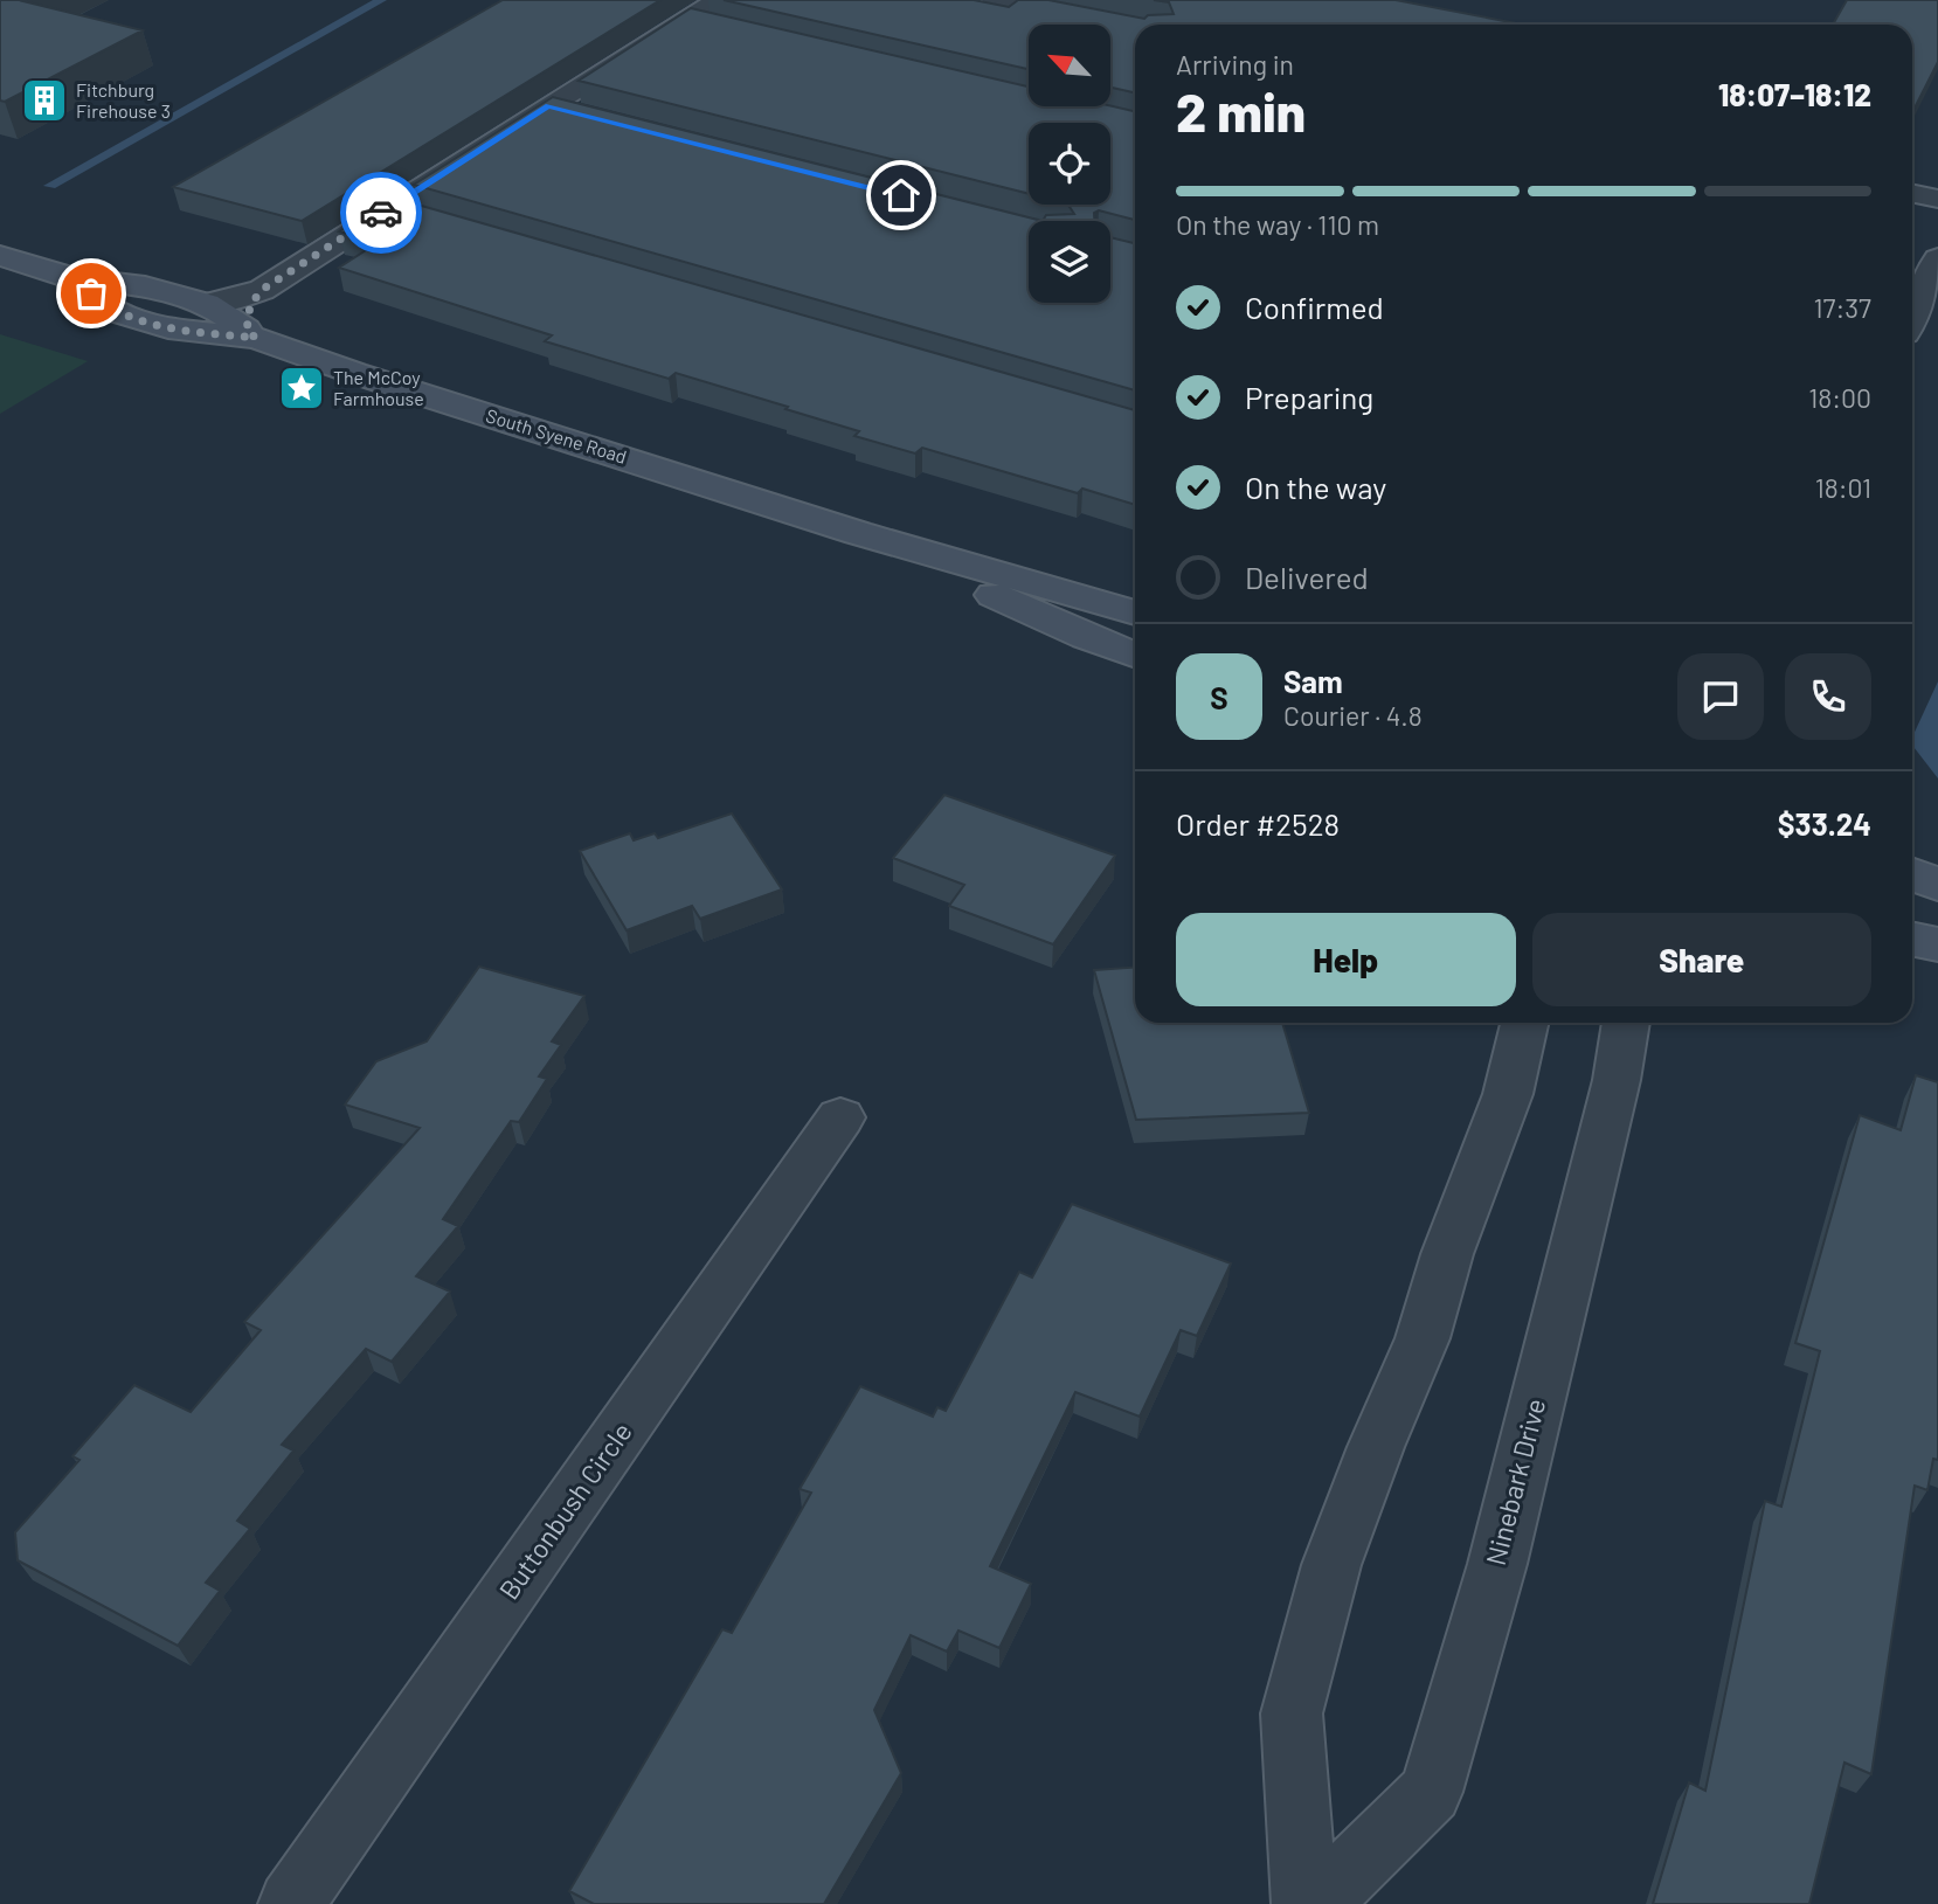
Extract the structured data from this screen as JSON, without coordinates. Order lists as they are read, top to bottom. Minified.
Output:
{"streets":{"street":["South Syene Road","Ninebark Drive","Buttonbush Circle"]},"places":{"building":["Fitchburg Firehouse 3"],"place":["The McCoy Farmhouse"]},"north":"top left","page":{"heading":["2 min","Arriving in","18:07–18:12"],"panel":["Sam","Courier · 4.8","Order #2528","$33.24"],"bar":"On the way · 110 m","list":[["Confirmed","17:37"],["Preparing","18:00"],["On the way","18:01"],"Delivered"],"round":"S","buttons":["Help","Share"]}}
